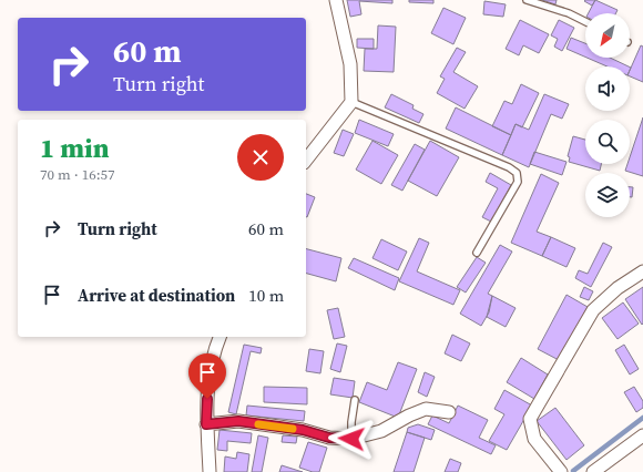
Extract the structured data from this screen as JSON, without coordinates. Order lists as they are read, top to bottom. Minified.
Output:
{"north":"bottom left","page":{"turn":["60 m","Turn right"],"heading":["1 min","70 m · 16:57"],"list":[{"name":"Turn right","value":"60 m"},{"name":"Arrive at destination","value":"10 m"}]}}
